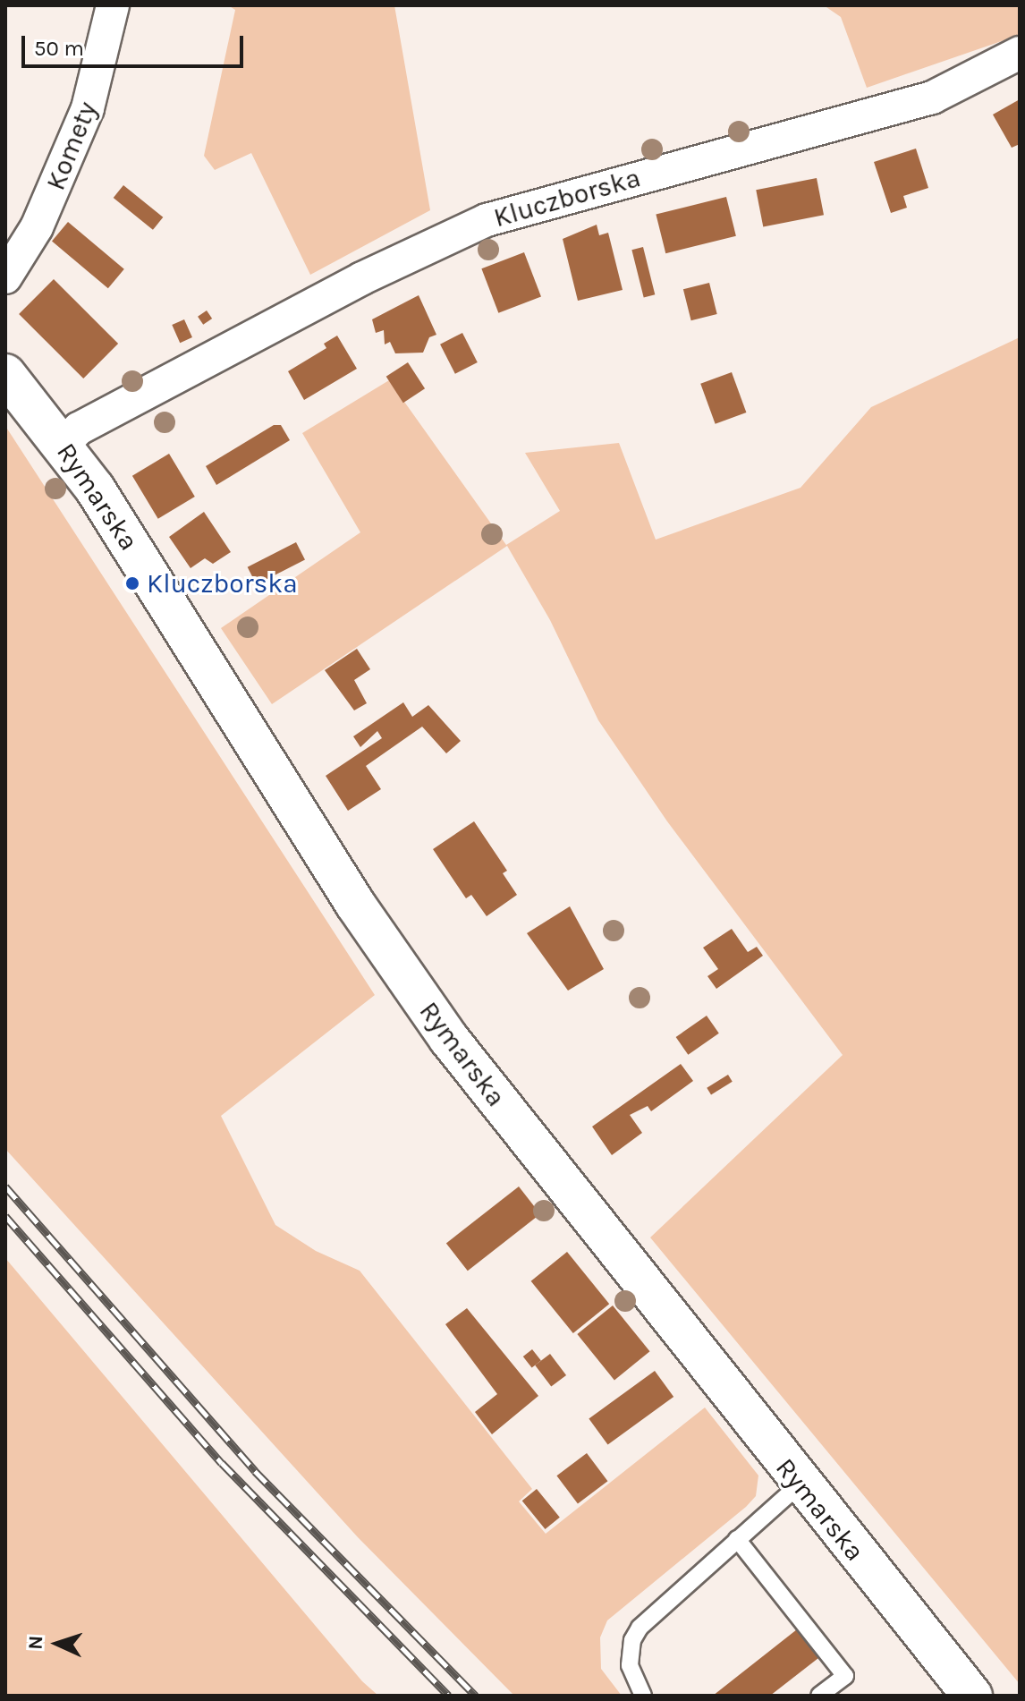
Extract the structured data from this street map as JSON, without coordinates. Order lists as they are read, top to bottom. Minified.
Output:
{"streets":{"main road":["Rymarska"],"street":["Komety","Kluczborska"]},"crossings":[["Kluczborska","Rymarska"]],"places":["Kluczborska"],"scale_bar":"50 m","north":"left"}
